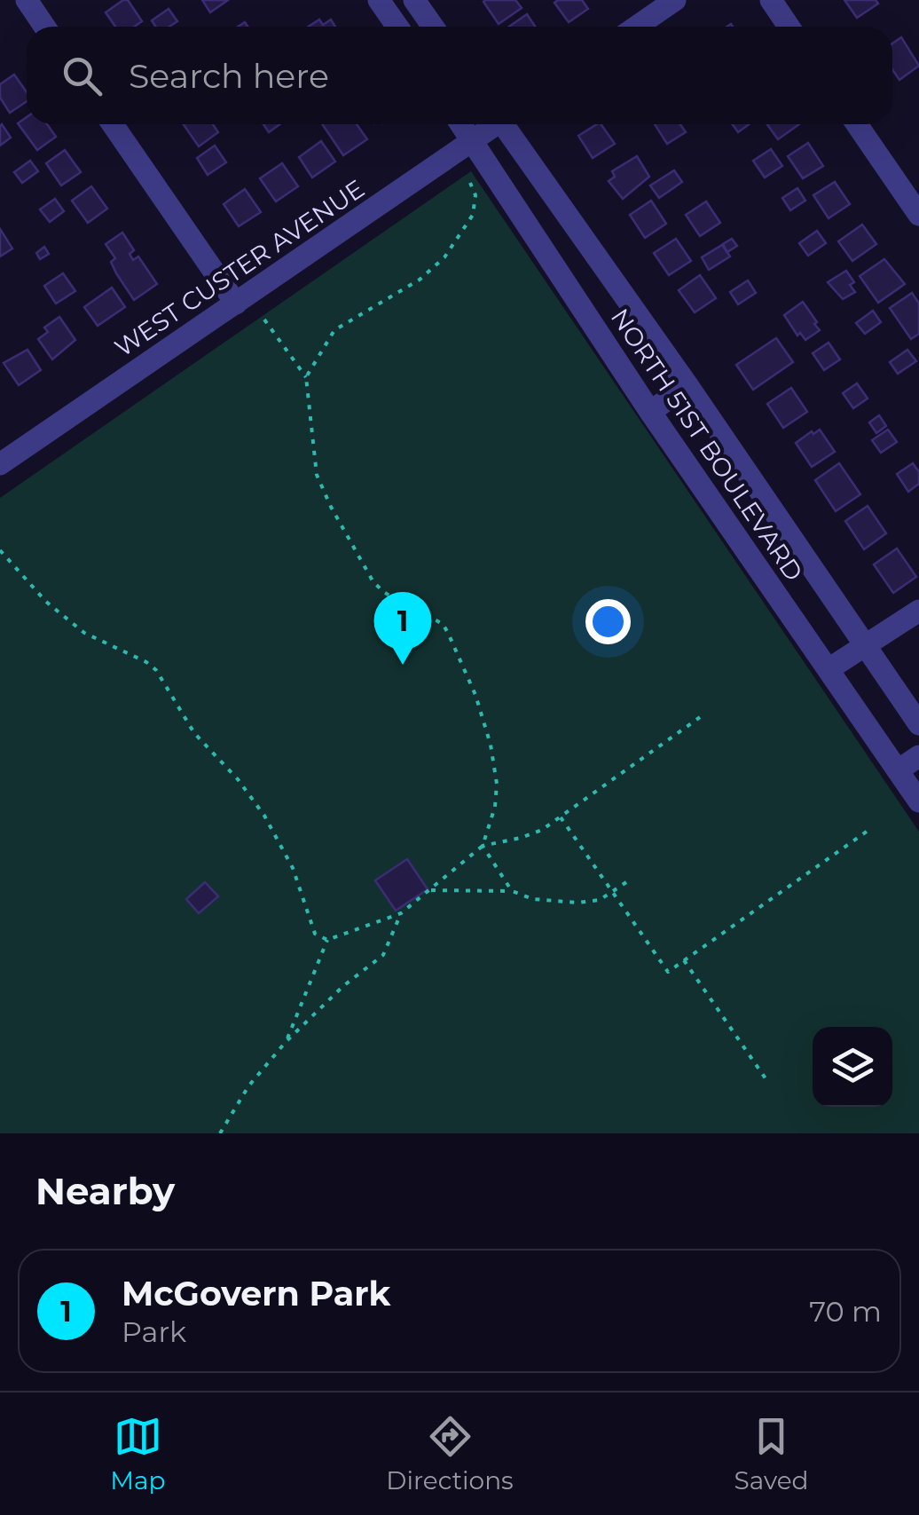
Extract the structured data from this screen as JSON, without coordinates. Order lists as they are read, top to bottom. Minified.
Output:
{"streets":{"street":["WEST CUSTER AVENUE","NORTH 51ST BOULEVARD"]},"crossings":[["WEST CUSTER AVENUE","NORTH 51ST BOULEVARD"]],"page":{"search":"Search here","pins":"1","heading":"Nearby","list":[{"mark":"1","name":"McGovern Park","note":"Park","value":"70 m"}],"nav":["Map","Directions","Saved"]}}
